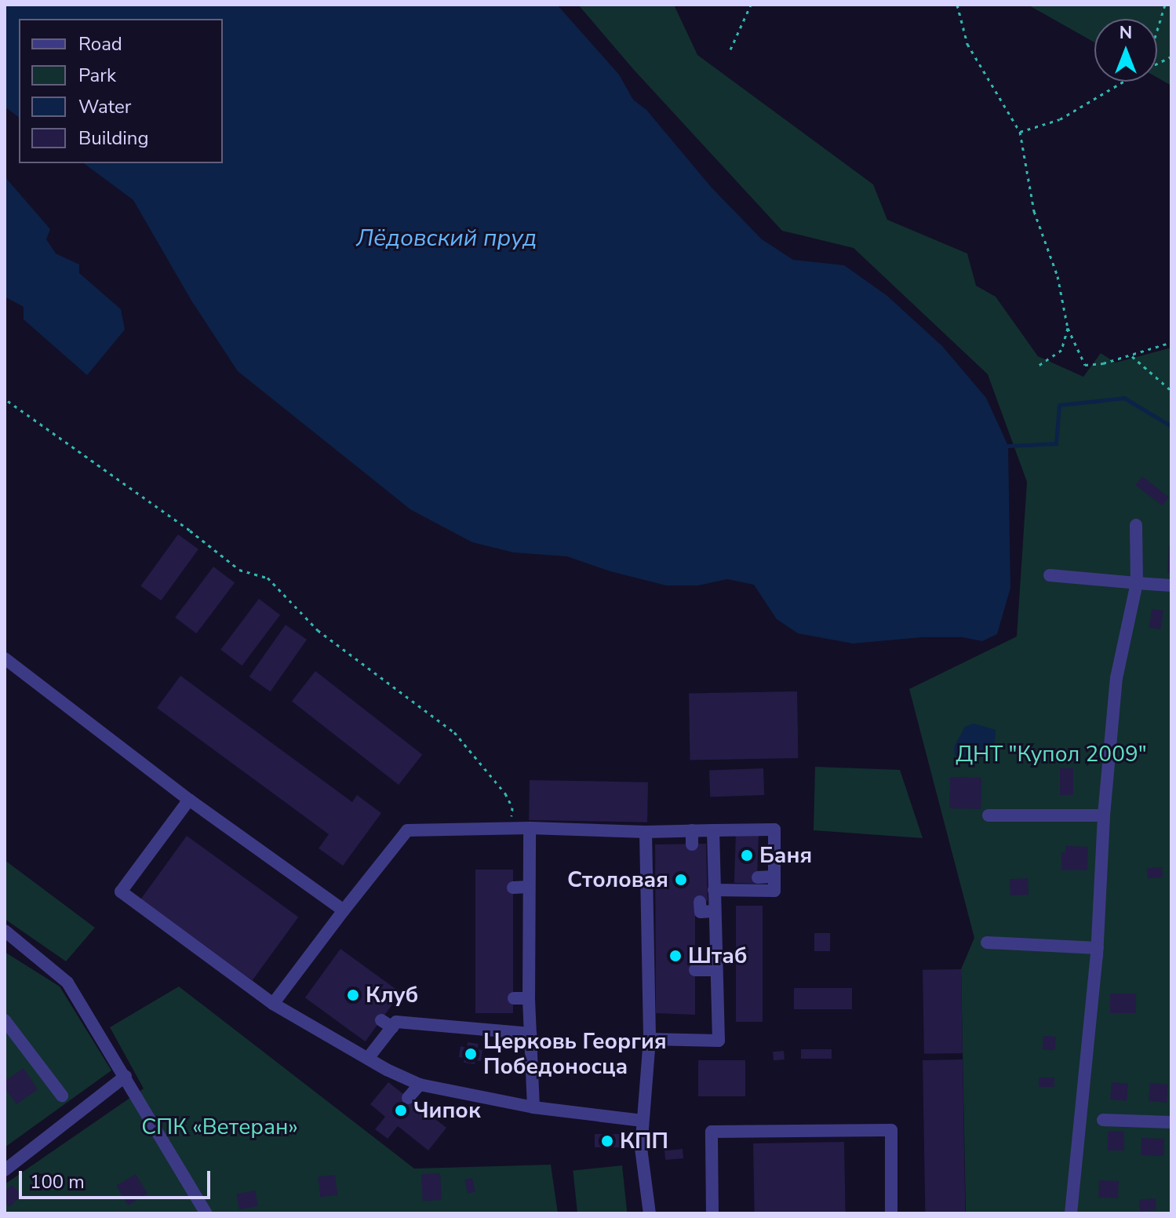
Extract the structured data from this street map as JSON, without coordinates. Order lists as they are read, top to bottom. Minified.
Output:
{"water":["Лёдовский пруд"],"parks":["ДНТ \"Купол 2009\"","СПК «Ветеран»"],"places":["Баня","Столовая","Штаб","Клуб","Церковь Георгия Победоносца","Чипок","КПП"],"legend":["Road","Park","Water","Building"],"scale_bar":"100 m","north":"top"}
